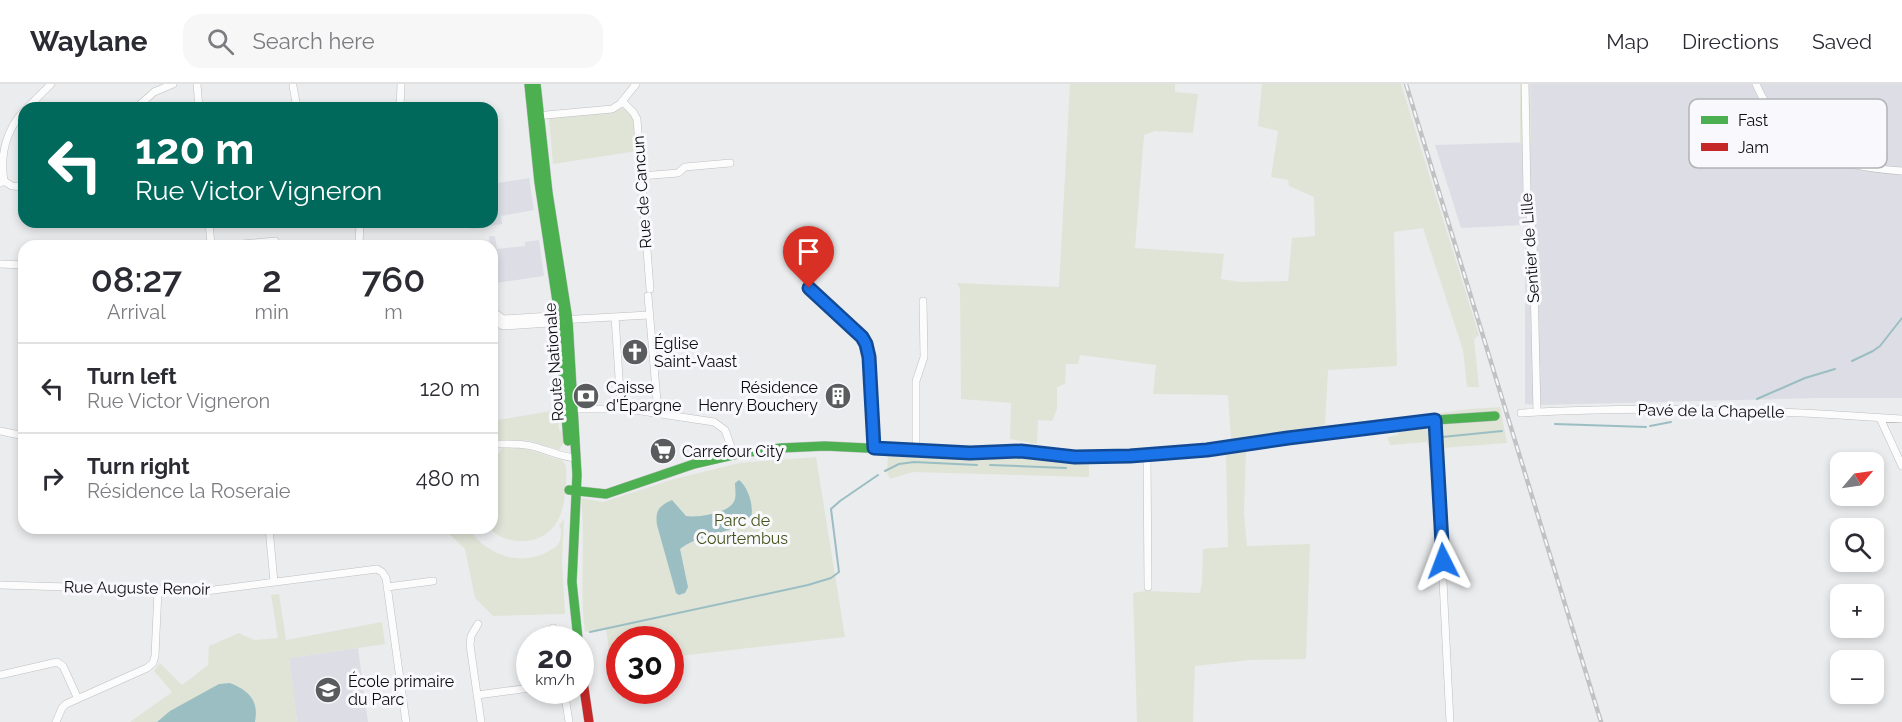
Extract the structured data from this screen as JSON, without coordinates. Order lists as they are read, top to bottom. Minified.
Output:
{"streets":{"street":["Rue de Cancun","Sentier de Lille","Route Nationale","Pavé de la Chapelle","Rue Auguste Renoir"]},"crossings":[["Sentier de Lille","Pavé de la Chapelle"]],"parks":["Parc de Courtembus"],"places":{"church":["Église Saint-Vaast"],"bank":["Caisse d'Épargne"],"building":["Résidence Henry Bouchery"],"supermarket":["Carrefour City"],"school or university":["École primaire du Parc"]},"legend":["Fast","Jam"],"north":"top right","page":{"header":"Waylane","search":"Search here","nav":["Map","Directions","Saved"],"turn":["120 m","Rue Victor Vigneron"],"eta":["08:27","Arrival","2","min","760","m"],"list":[{"name":"Turn left","note":"Rue Victor Vigneron","value":"120 m"},{"name":"Turn right","note":"Résidence la Roseraie","value":"480 m"}],"map_buttons":["+","−"],"speed":"20 km/h","limit":"30"}}
